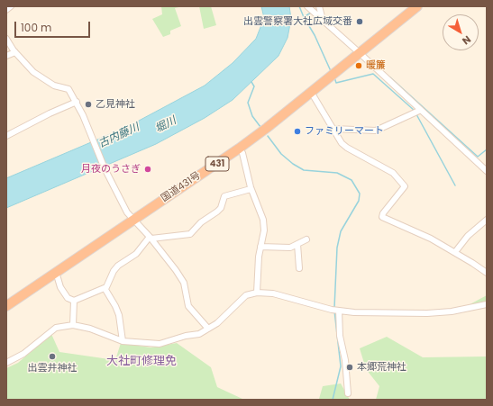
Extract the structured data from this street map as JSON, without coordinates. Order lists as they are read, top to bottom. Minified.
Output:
{"streets":{"highway":["431","国道431号"]},"districts":["大社町修理免"],"water":["堀川","古内藤川"],"places":["出雲警察署大社広域交番","暖簾","乙見神社","ファミリーマート","月夜のうさぎ","出雲井神社","本郷荒神社"],"scale_bar":"100 m","north":"bottom right"}
